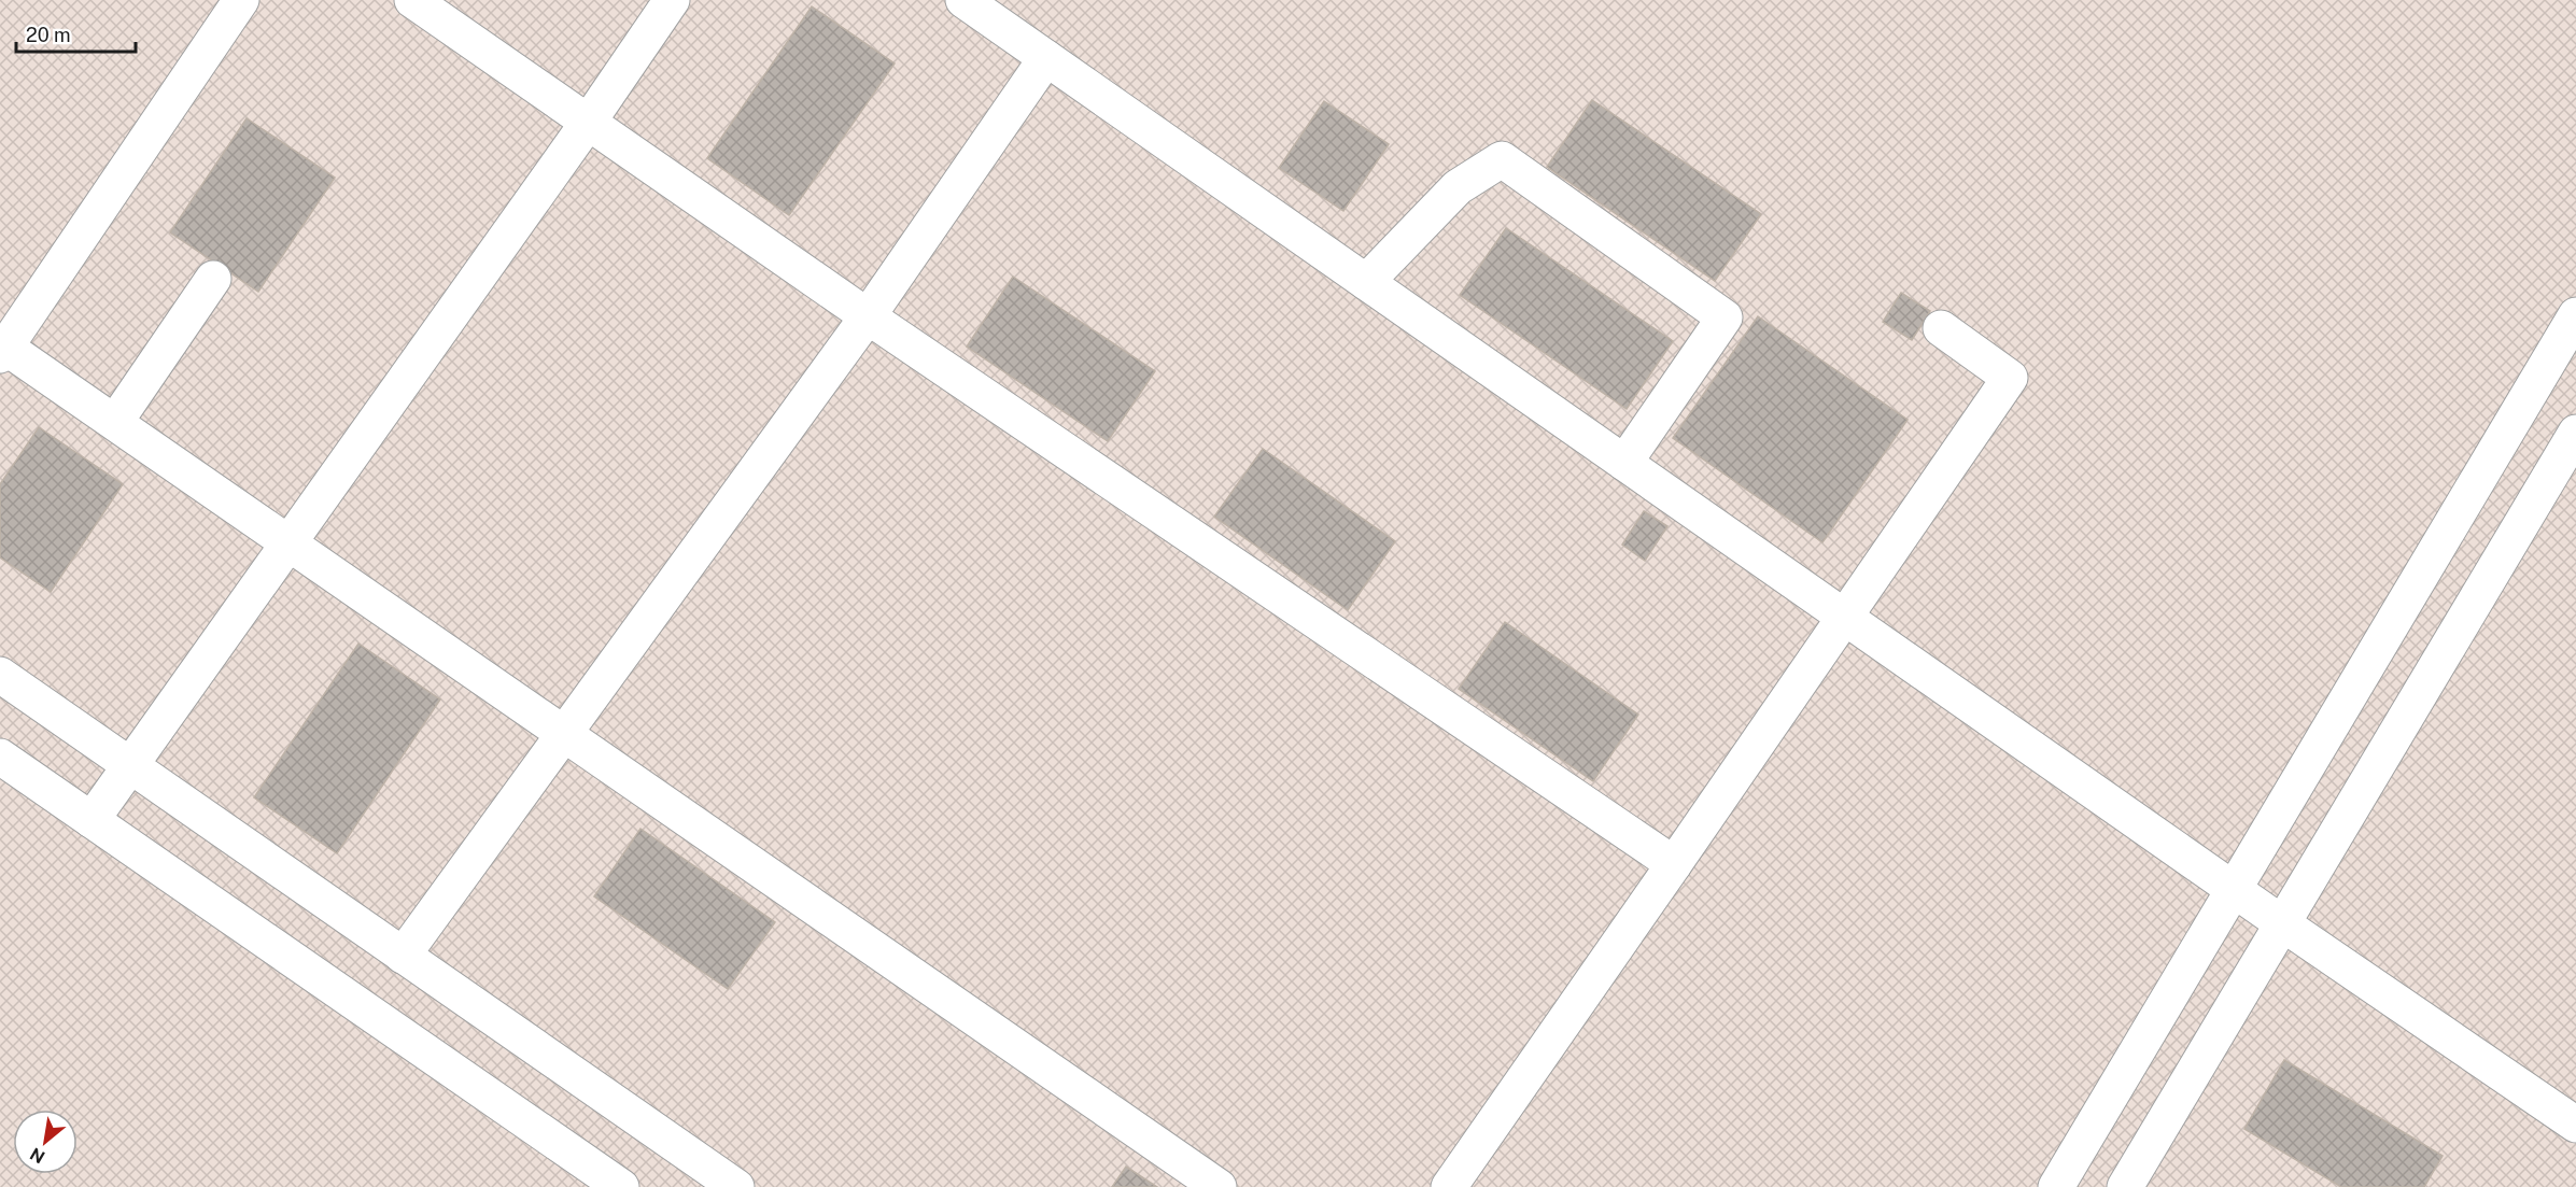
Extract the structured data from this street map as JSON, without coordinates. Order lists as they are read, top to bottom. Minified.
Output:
{"scale_bar":"20 m","north":"bottom left"}
